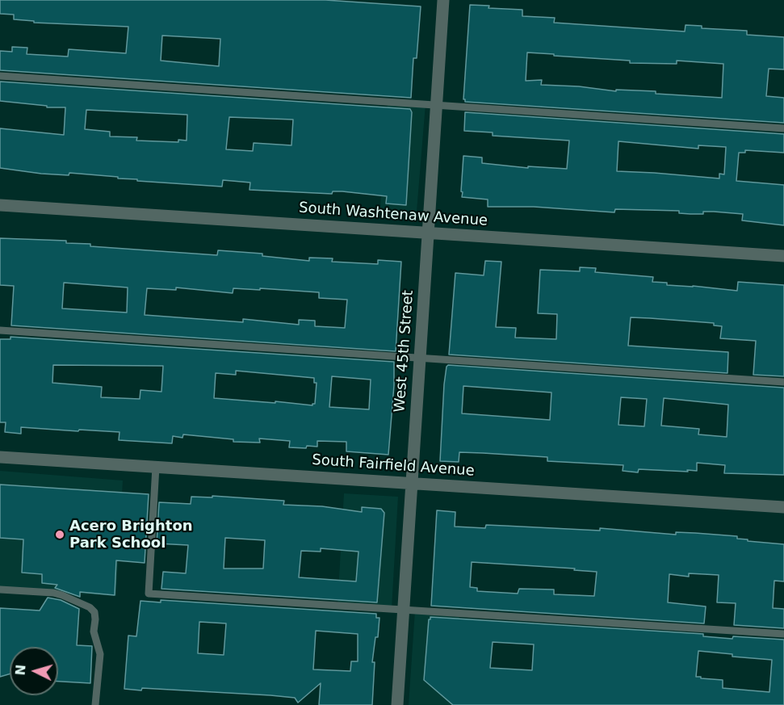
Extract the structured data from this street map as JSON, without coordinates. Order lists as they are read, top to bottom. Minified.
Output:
{"streets":{"street":["South Washtenaw Avenue","West 45th Street","South Fairfield Avenue"]},"crossings":[["South Washtenaw Avenue","West 45th Street"],["West 45th Street","South Fairfield Avenue"]],"places":["Acero Brighton Park School"],"north":"left"}
